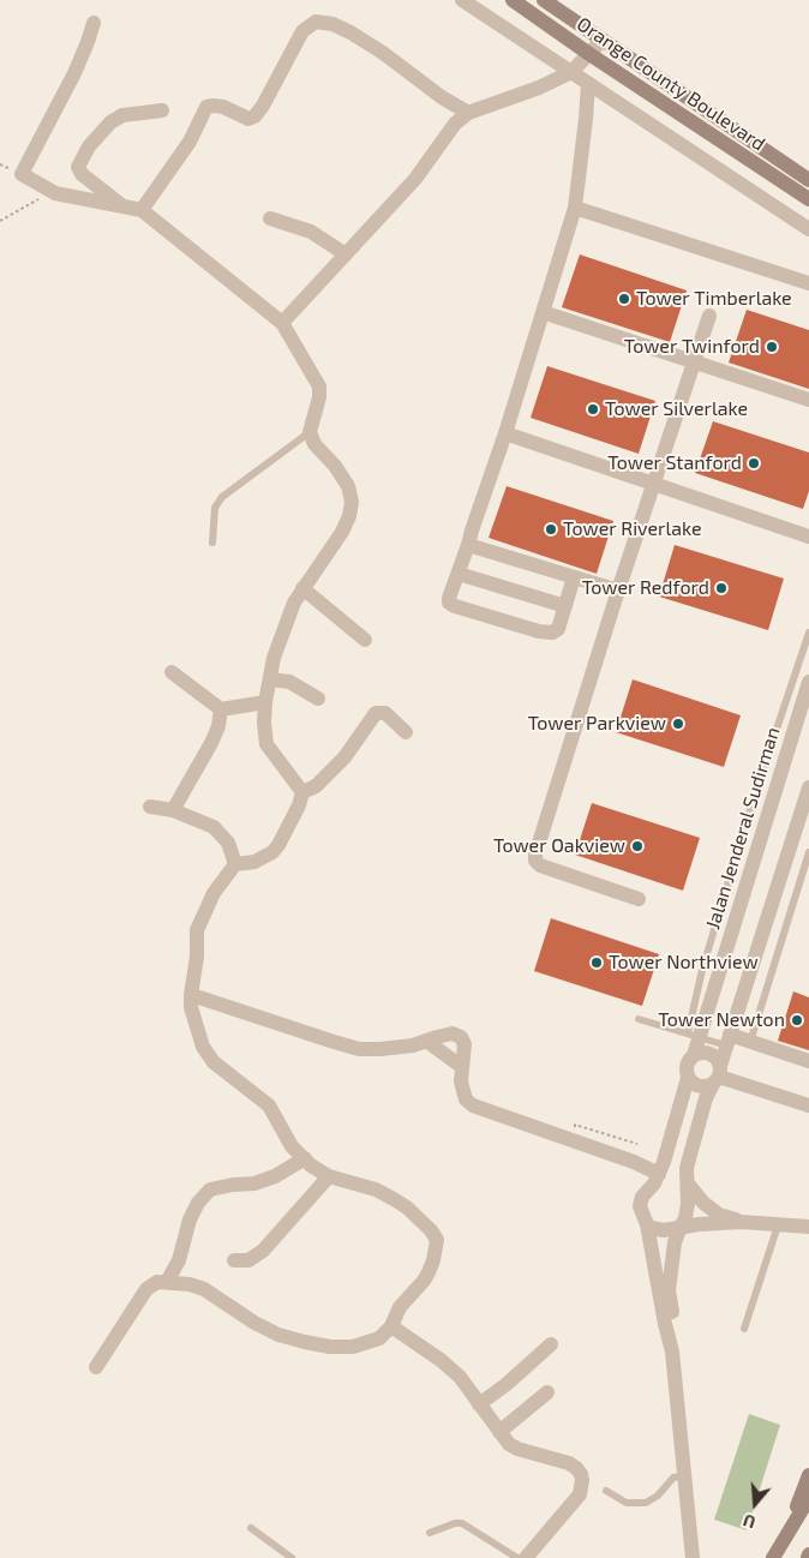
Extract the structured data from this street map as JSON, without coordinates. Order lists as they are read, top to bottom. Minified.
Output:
{"streets":{"main road":["Orange County Boulevard"],"street":["Jalan Jenderal Sudirman"]},"places":["Tower Timberlake","Tower Twinford","Tower Silverlake","Tower Stanford","Tower Riverlake","Tower Redford","Tower Parkview","Tower Oakview","Tower Northview","Tower Newton"],"north":"bottom"}
